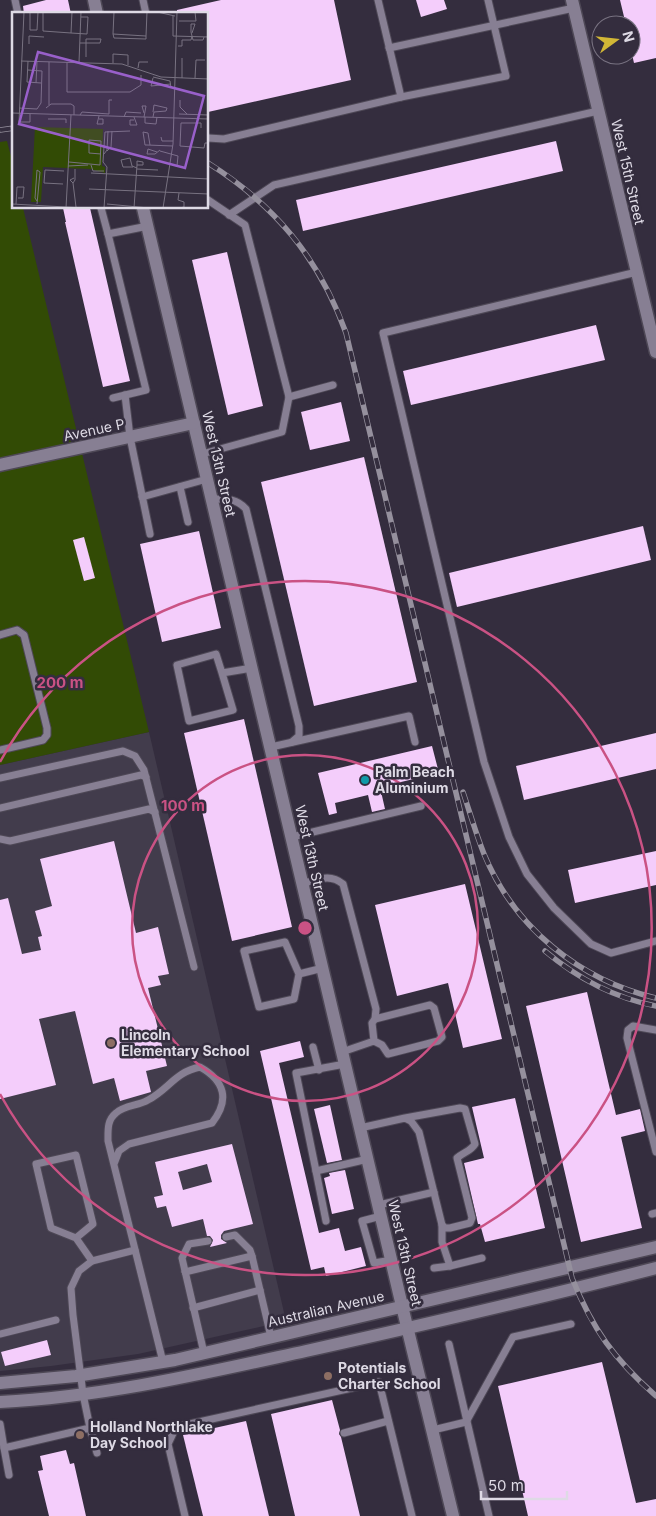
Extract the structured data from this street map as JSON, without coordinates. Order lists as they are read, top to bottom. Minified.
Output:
{"streets":{"street":["West 15th Street","Avenue P","West 13th Street","Australian Avenue"]},"crossings":[["Avenue P","West 13th Street"],["West 13th Street","Australian Avenue"]],"places":["Palm Beach Aluminium","Lincoln Elementary School","Potentials Charter School","Holland Northlake Day School"],"scale_bar":"50 m","north":"right","rings":["200 m","100 m"]}
